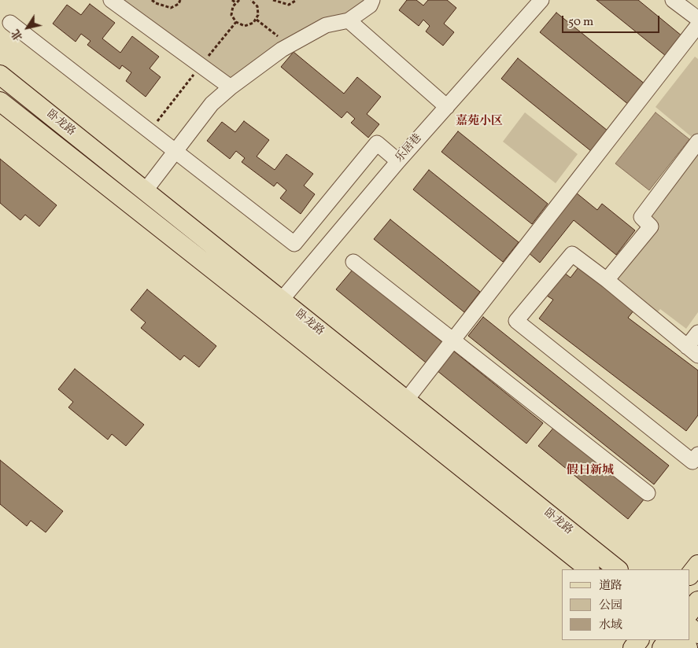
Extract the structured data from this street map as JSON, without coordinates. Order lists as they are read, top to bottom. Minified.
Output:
{"streets":{"main road":["卧龙路"],"street":["乐居巷"]},"crossings":[["卧龙路","乐居巷"]],"districts":["嘉苑小区","假日新城"],"legend":["道路","公园","水域"],"scale_bar":"50 m","north":"bottom left"}
